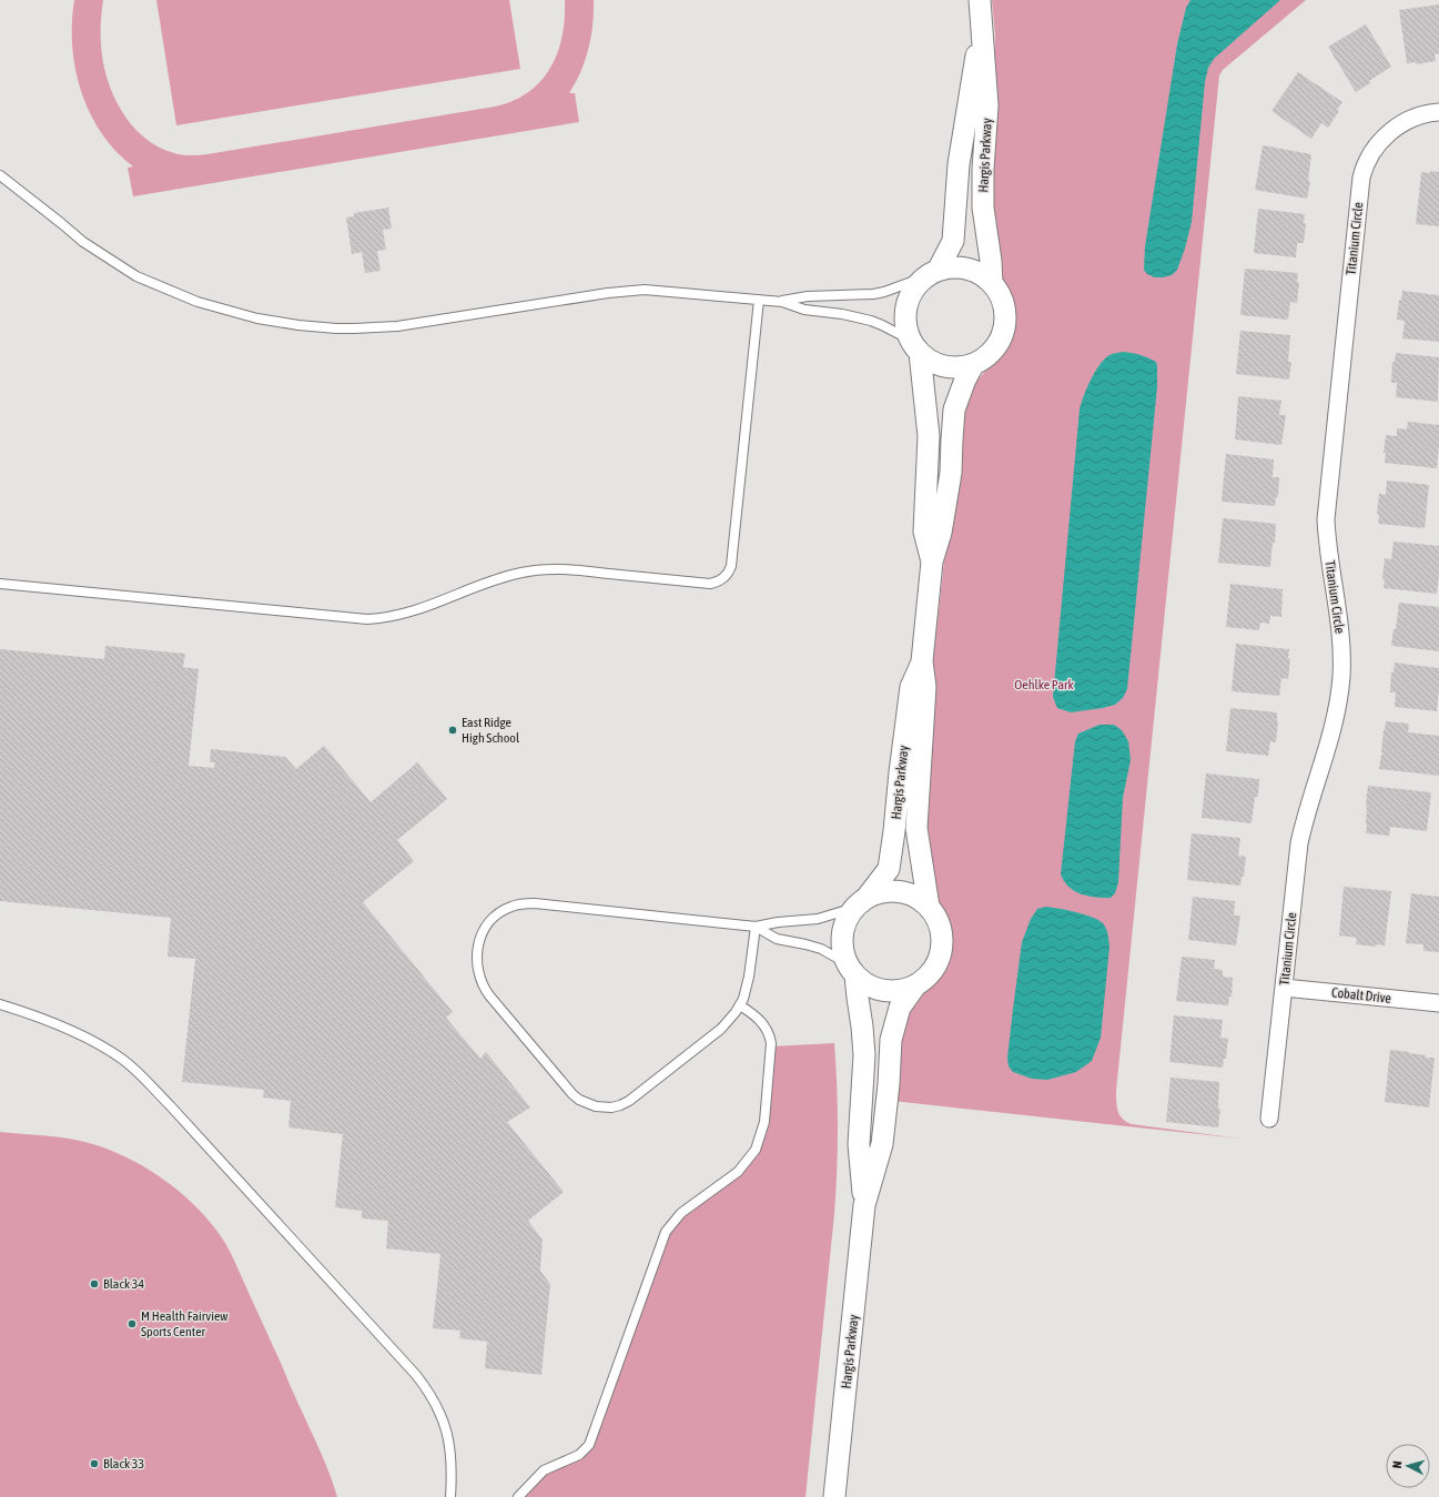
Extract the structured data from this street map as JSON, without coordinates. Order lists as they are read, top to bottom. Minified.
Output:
{"streets":{"street":["Hargis Parkway","Titanium Circle","Cobalt Drive"]},"crossings":[["Titanium Circle","Cobalt Drive"]],"parks":["Oehlke Park"],"places":["East Ridge High School","Black 34","M Health Fairview Sports Center","Black 33"],"north":"left"}
